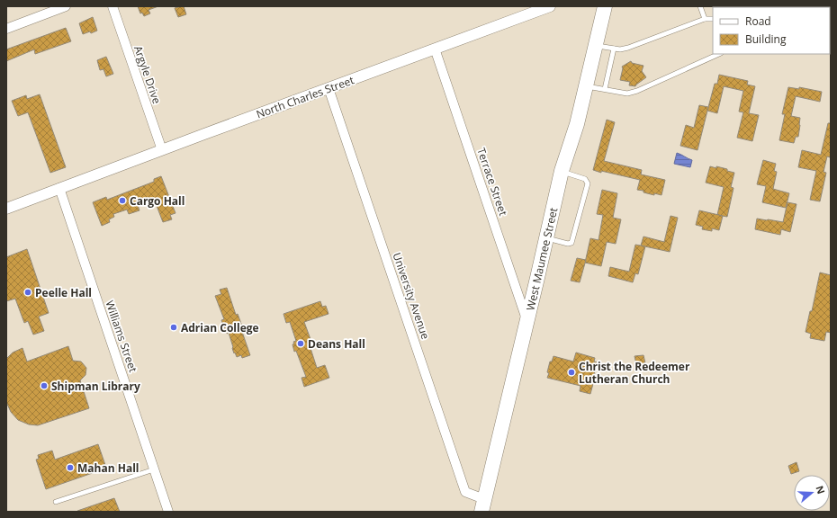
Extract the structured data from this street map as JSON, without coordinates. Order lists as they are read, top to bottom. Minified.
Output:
{"streets":{"main road":["West Maumee Street"],"street":["Argyle Drive","North Charles Street","Terrace Street","University Avenue","Williams Street"]},"crossings":[["Argyle Drive","North Charles Street"],["North Charles Street","Terrace Street"],["North Charles Street","University Avenue"],["North Charles Street","Williams Street"],["Terrace Street","West Maumee Street"],["West Maumee Street","University Avenue"]],"places":["Cargo Hall","Peelle Hall","Adrian College","Deans Hall","Christ the Redeemer Lutheran Church","Shipman Library","Mahan Hall"],"legend":["Road","Building"],"north":"right"}
